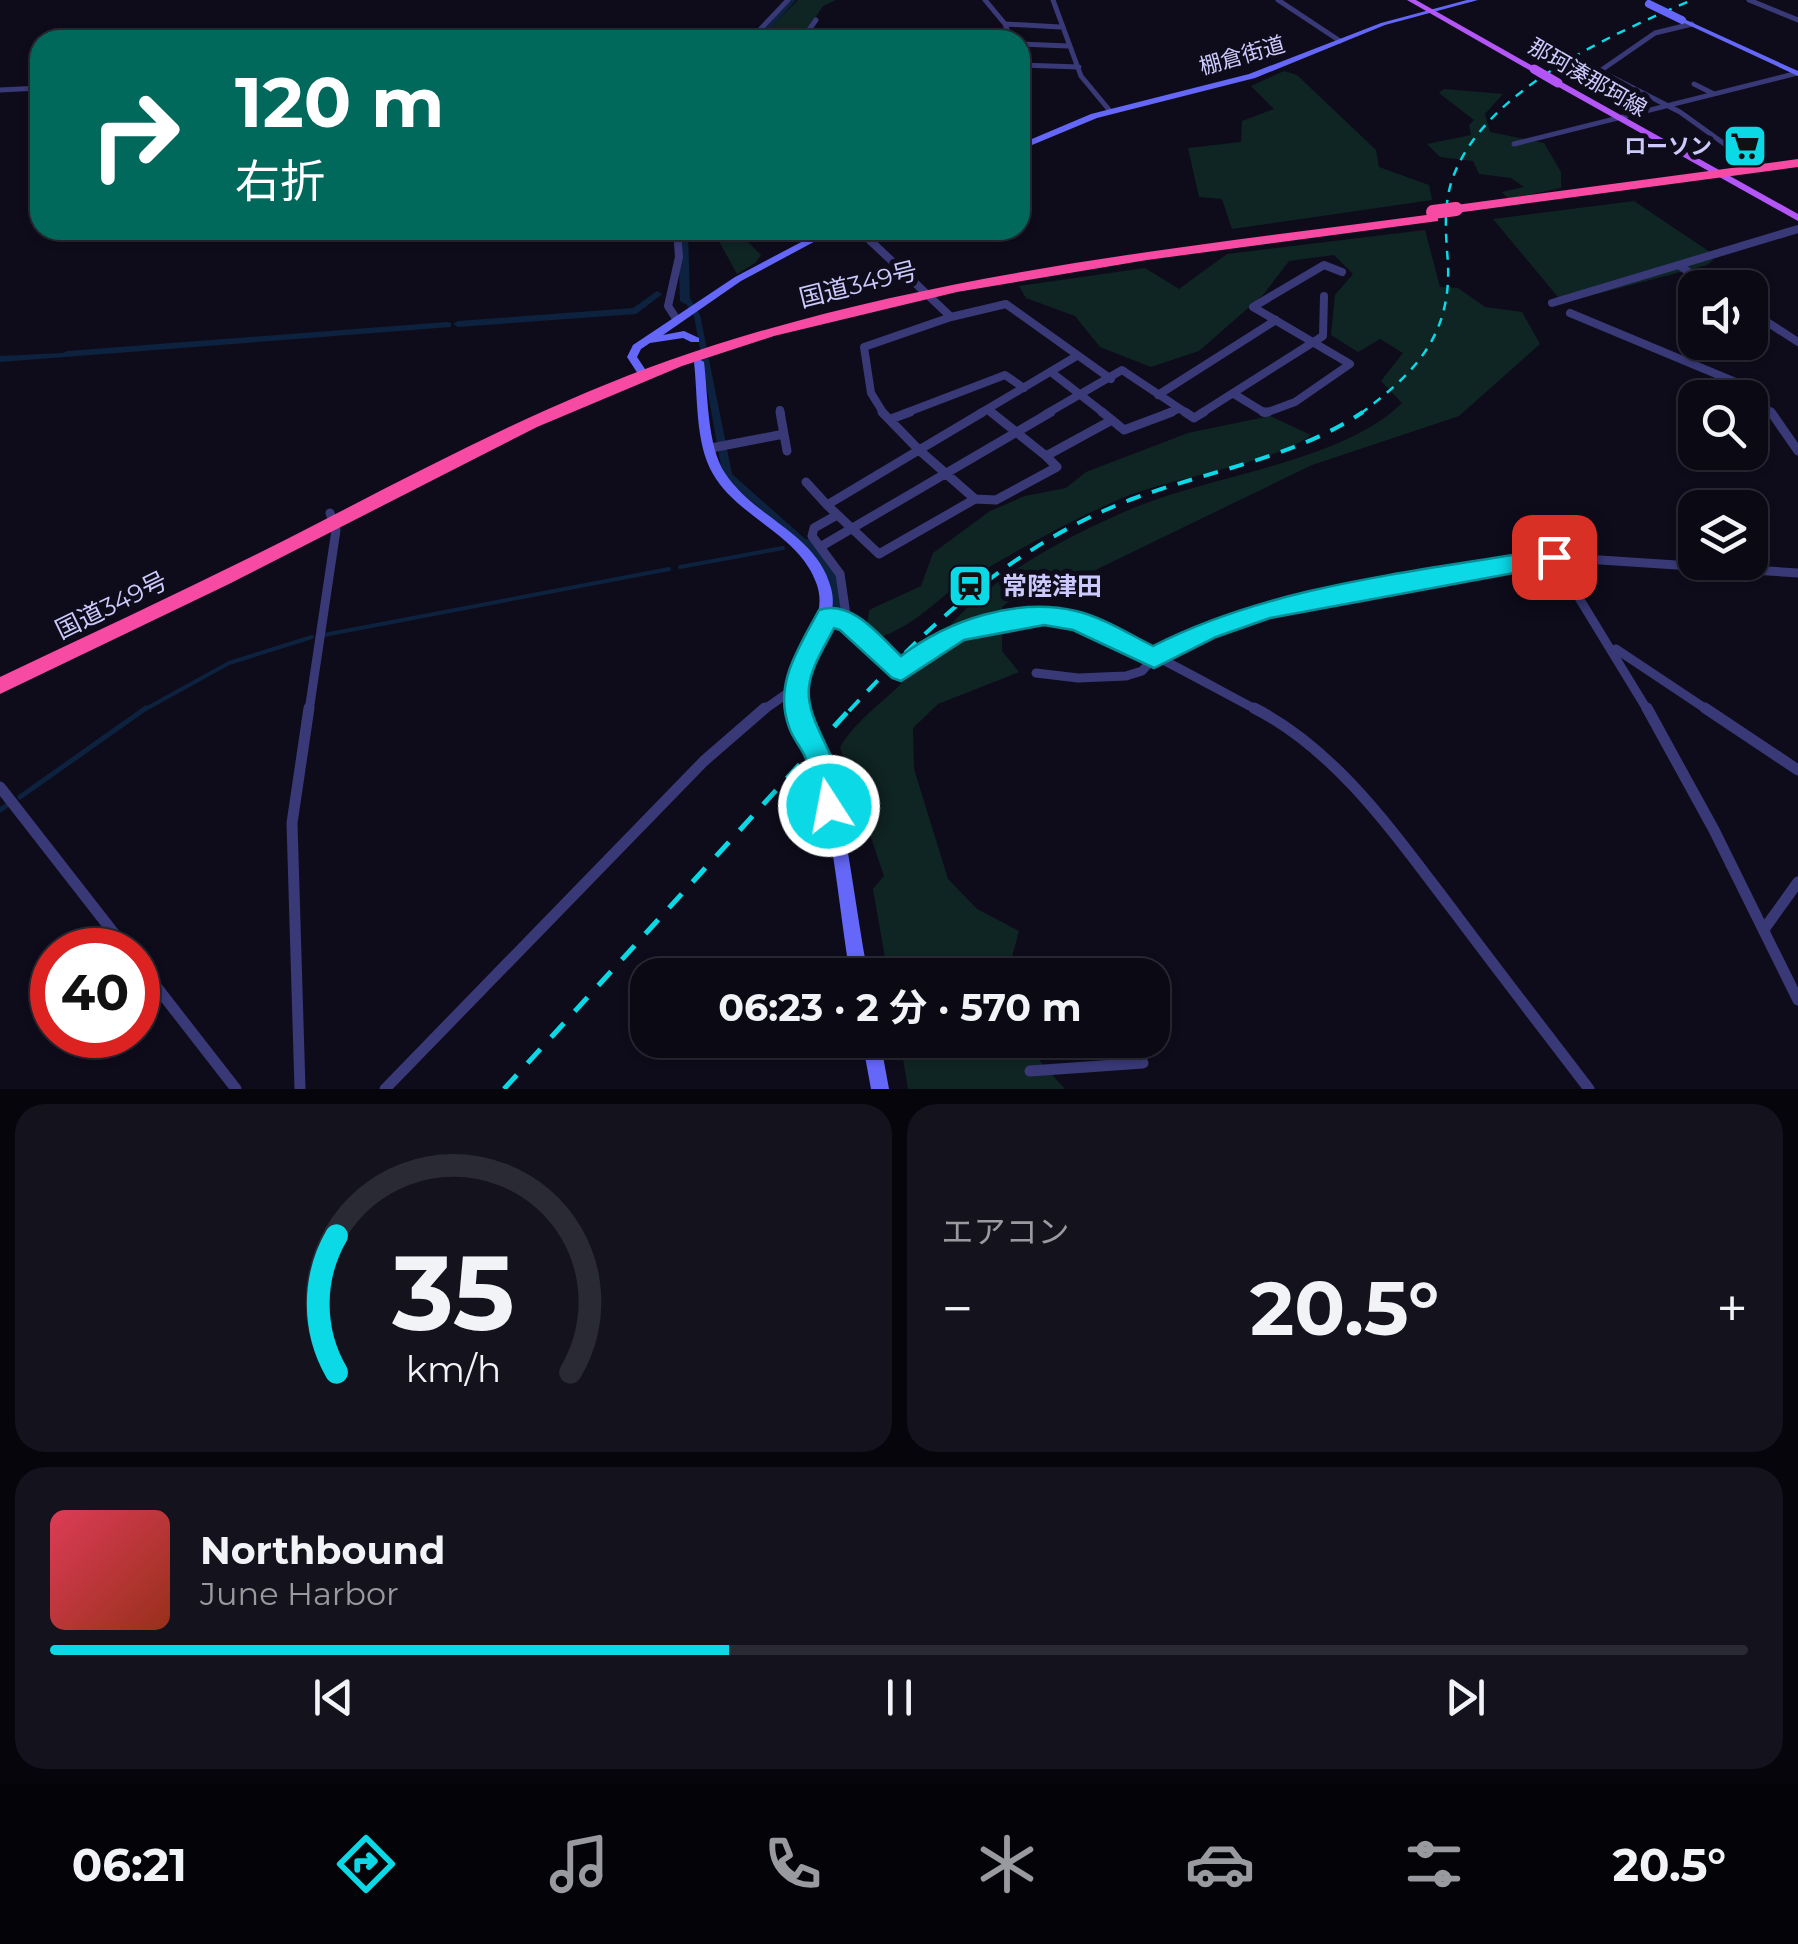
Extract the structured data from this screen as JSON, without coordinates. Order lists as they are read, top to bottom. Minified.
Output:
{"streets":{"highway":["国道349号"],"main road":["那珂湊那珂線"],"street":["棚倉街道"]},"crossings":[["棚倉街道","那珂湊那珂線"],["那珂湊那珂線","国道349号"]],"places":{"supermarket":["ローソン"],"station":["常陸津田"]},"page":{"turn":["120 m","右折"],"limit":"40","trip":"06:23 · 2 分 · 570 m","tile":"エアコン","heat":["−","20.5°","+"],"song":["Northbound","June Harbor"],"tabs":["06:21","20.5°"],"gauge":["35","km/h"]}}
